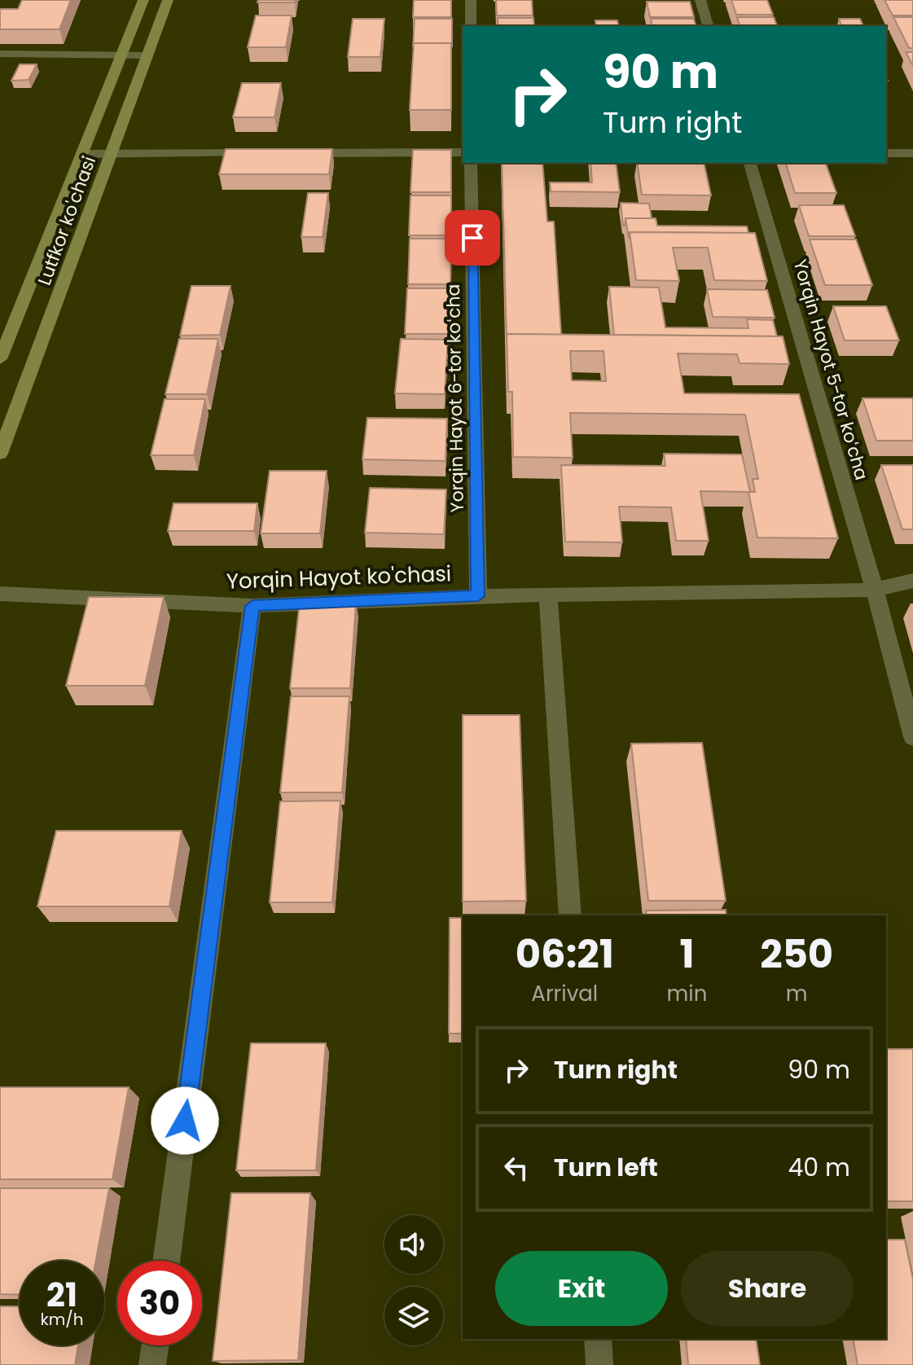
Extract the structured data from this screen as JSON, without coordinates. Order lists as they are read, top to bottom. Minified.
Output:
{"streets":{"main road":["Lutfkor ko'chasi"],"street":["Yorqin Hayot 5-tor koʻcha","Yorqin Hayot 6-tor koʻcha","Yorqin Hayot ko'chasi"]},"crossings":[["Yorqin Hayot 5-tor koʻcha","Yorqin Hayot ko'chasi"],["Yorqin Hayot 6-tor koʻcha","Yorqin Hayot ko'chasi"]],"page":{"turn":["90 m","Turn right"],"eta":["06:21","Arrival","1","min","250","m"],"list":[{"name":"Turn right","value":"90 m"},{"name":"Turn left","value":"40 m"}],"buttons":["Exit","Share"],"speed":"21 km/h","limit":"30"}}
